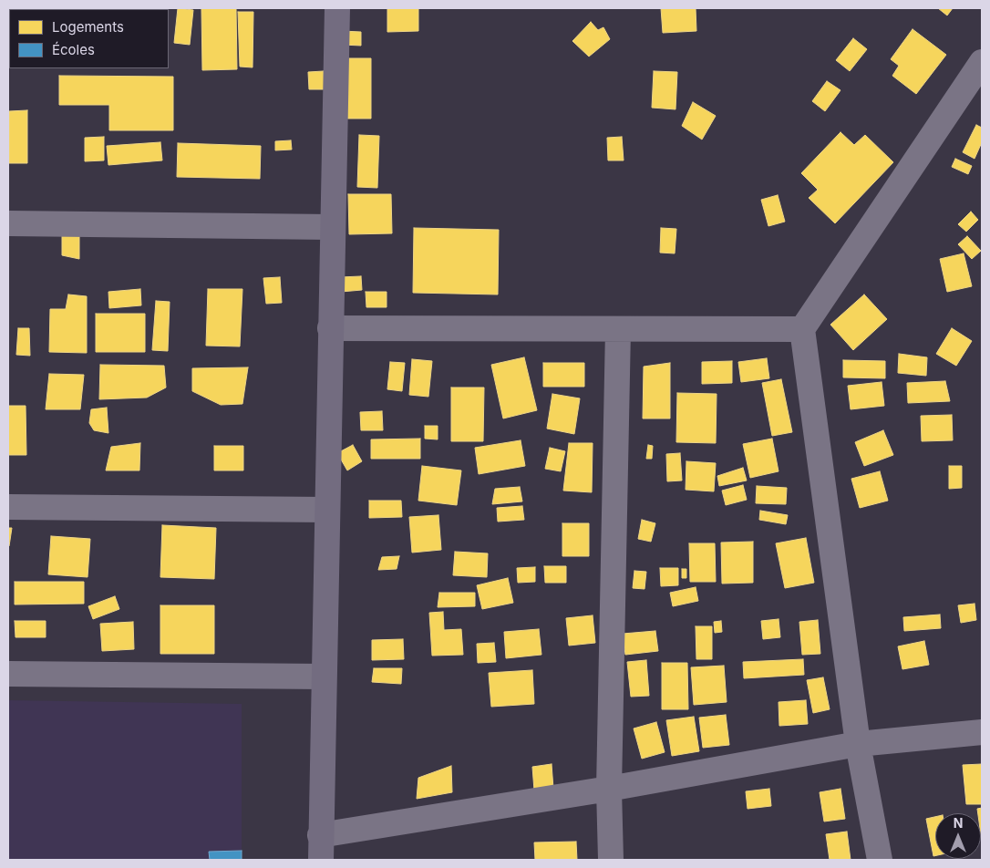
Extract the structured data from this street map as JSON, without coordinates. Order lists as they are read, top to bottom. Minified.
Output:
{"legend":["Logements","Écoles"],"north":"top"}
